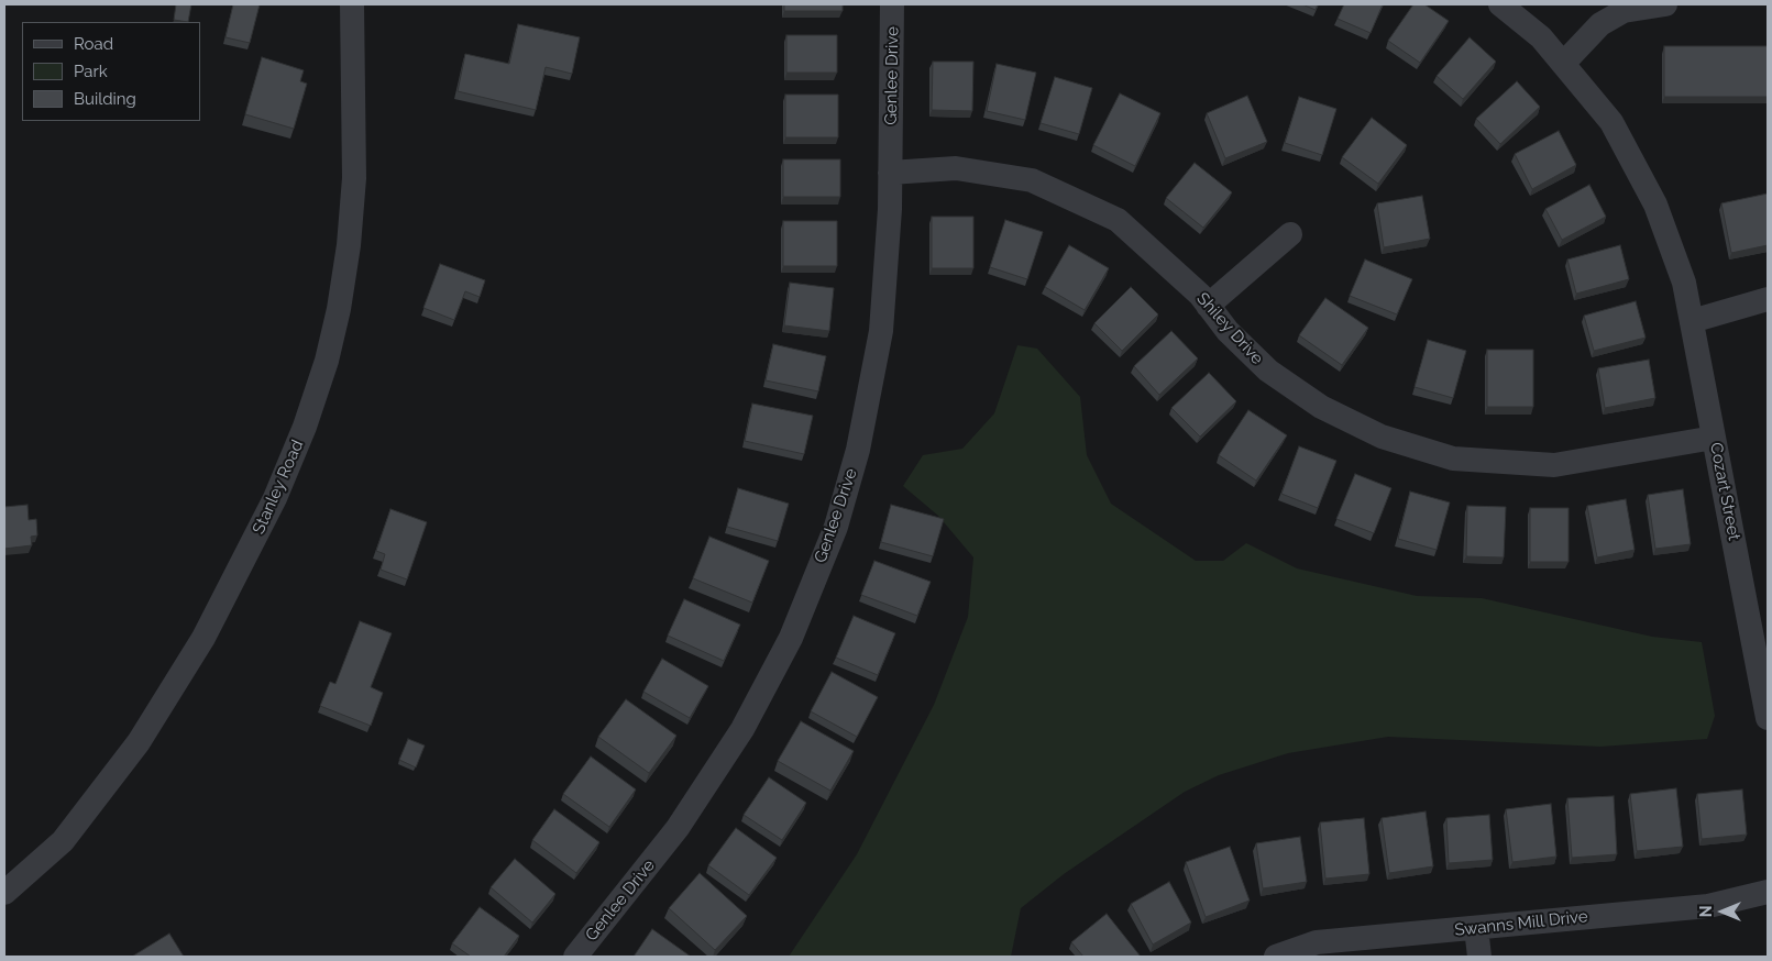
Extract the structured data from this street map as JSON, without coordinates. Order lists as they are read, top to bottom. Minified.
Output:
{"streets":{"street":["Genlee Drive","Shiley Drive","Stanley Road","Cozart Street","Swanns Mill Drive"]},"crossings":[["Genlee Drive","Shiley Drive"],["Shiley Drive","Cozart Street"]],"legend":["Road","Park","Building"],"north":"left"}
